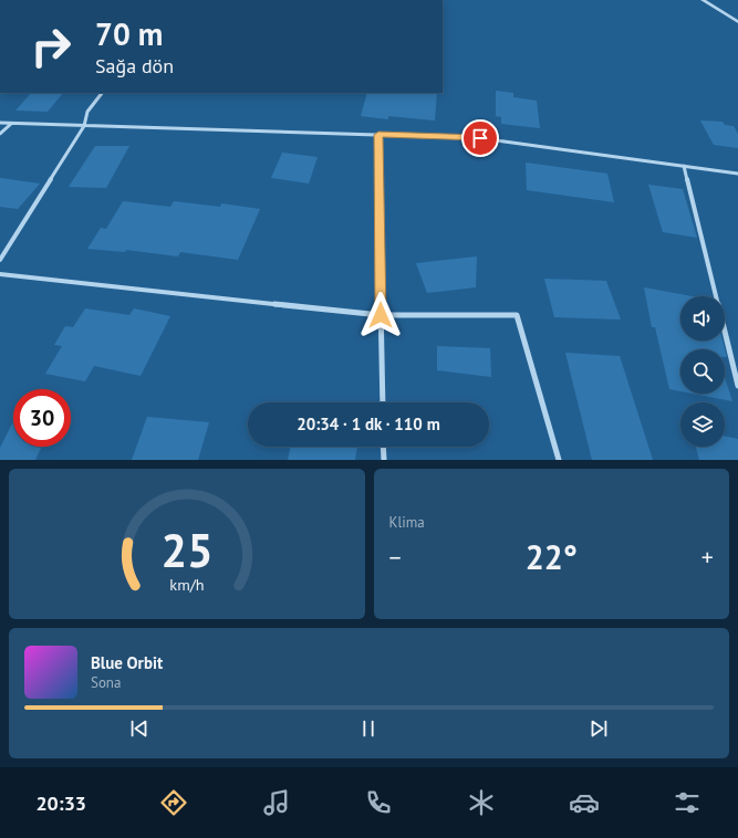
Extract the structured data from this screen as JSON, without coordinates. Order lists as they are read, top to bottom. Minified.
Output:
{"page":{"turn":["70 m","Sağa dön"],"limit":"30","trip":"20:34 · 1 dk · 110 m","tile":"Klima","heat":["−","22°","+"],"song":["Blue Orbit","Sona"],"tabs":"20:33","gauge":["25","km/h"]}}
